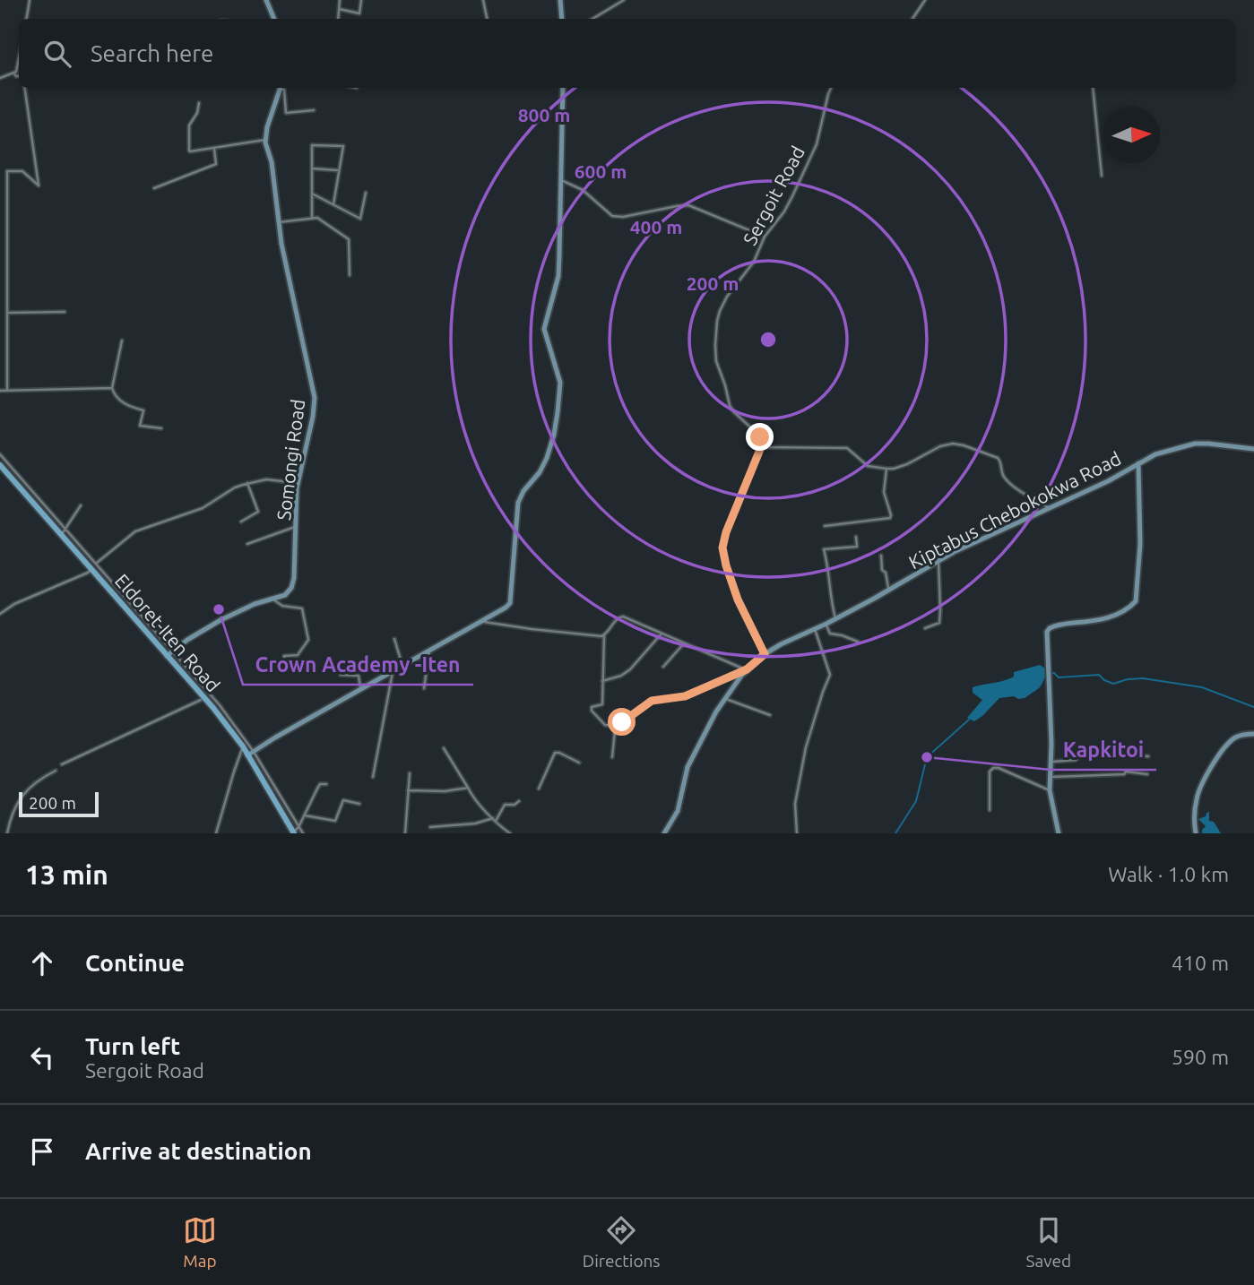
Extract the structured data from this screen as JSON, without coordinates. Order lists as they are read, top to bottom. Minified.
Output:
{"streets":{"main road":["Eldoret-Iten Road"],"street":["Sergoit Road","Somongi Road","Kiptabus Chebokokwa Road"]},"crossings":[["Somongi Road","Eldoret-Iten Road"]],"places":["Crown Academy -Iten","Kapkitoi"],"scale_bar":"200 m","north":"right","page":{"search":"Search here","scale":"200 m","heading":["13 min","Walk · 1.0 km"],"list":[["Continue","410 m"],["Turn left","Sergoit Road","590 m"],"Arrive at destination"],"nav":["Map","Directions","Saved"]},"rings":["800 m","600 m","400 m","200 m"]}
